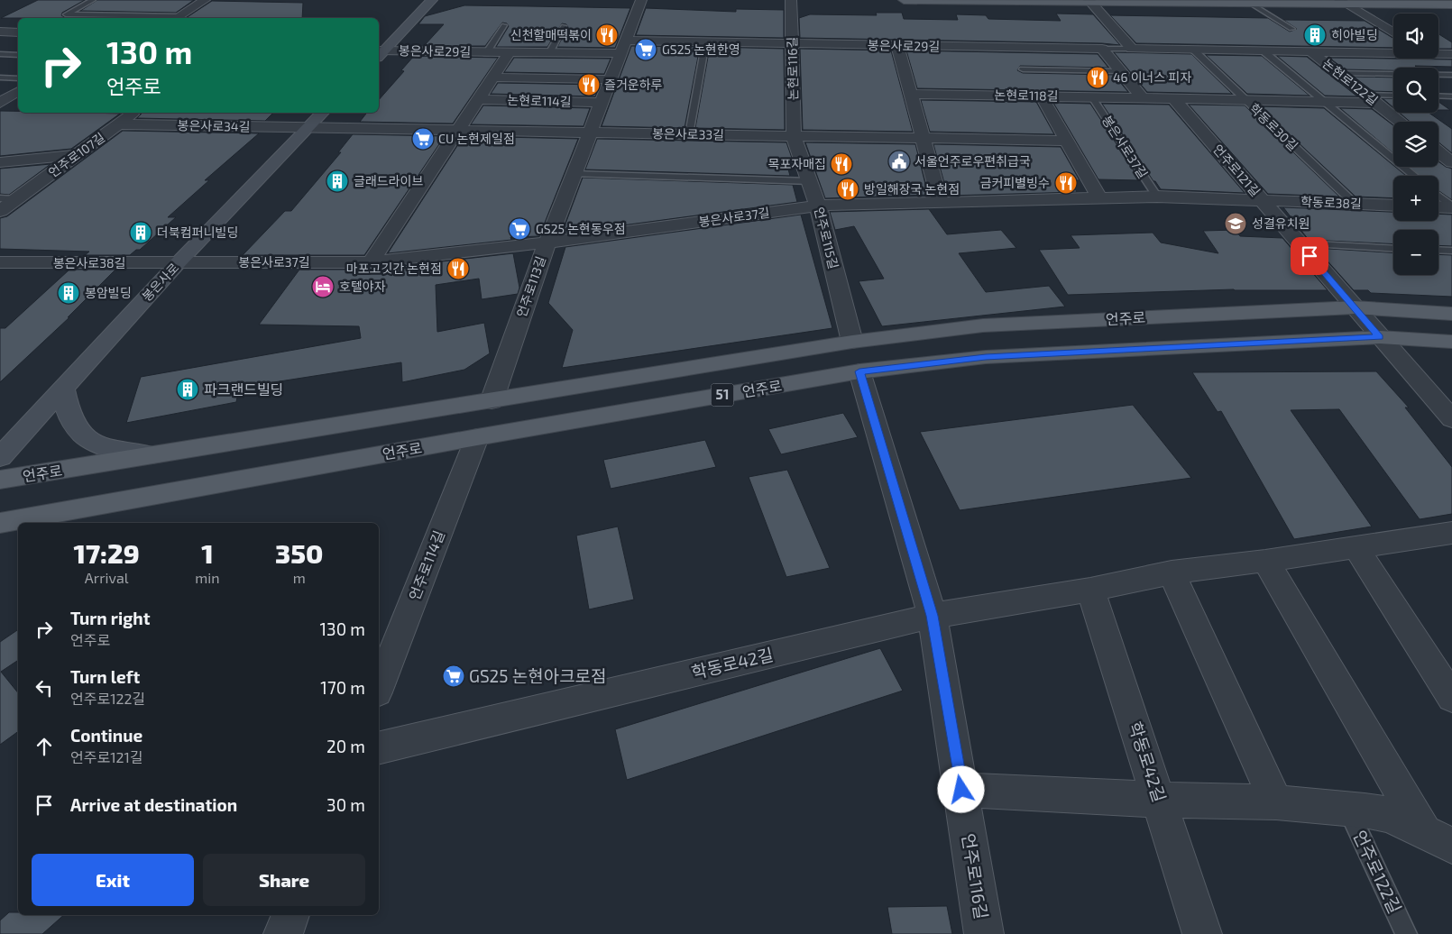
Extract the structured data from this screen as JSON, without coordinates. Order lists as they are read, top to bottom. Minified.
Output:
{"streets":{"main road":["봉은사로","언주로","51"],"street":["봉은사로29길","논현로116길","논현로122길","논현로118길","논현로114길","봉은사로34길","봉은사로33길","봉은사로37길","언주로107길","언주로121길","학동로38길","언주로115길","봉은사로38길","언주로113길","언주로114길","학동로42길","언주로116길"],"lane":["학동로30길","언주로122길"]},"crossings":[["봉은사로29길","논현로116길"],["논현로116길","봉은사로33길"],["논현로116길","언주로115길"],["논현로122길","논현로118길"],["논현로118길","학동로30길"],["논현로118길","봉은사로37길"],["논현로118길","언주로121길"],["봉은사로34길","봉은사로33길"],["봉은사로34길","언주로107길"],["봉은사로34길","봉은사로"],["학동로30길","학동로38길"],["봉은사로33길","언주로115길"],["봉은사로33길","봉은사로"],["봉은사로33길","언주로113길"],["봉은사로37길","언주로121길"],["봉은사로37길","학동로38길"],["봉은사로37길","언주로115길"],["봉은사로37길","봉은사로38길"],["봉은사로37길","봉은사로"],["봉은사로37길","언주로113길"],["언주로121길","학동로38길"],["언주로121길","언주로"],["언주로115길","언주로"],["봉은사로38길","봉은사로"],["언주로113길","언주로"],["언주로","언주로114길"],["언주로","언주로116길"],["학동로42길","언주로116길"]],"places":{"restaurant":["신천할매떡볶이","46 이너스 피자","즐거운하루","목포자매집","금커피별빙수","방일해장국 논현점","마포고깃간 논현점"],"building":["히아빌딩","글래드라이브","더북컴퍼니빌딩","봉암빌딩","파크랜드빌딩"],"supermarket":["GS25 논현한영","CU 논현제일점","GS25 논현동우점","GS25 논현아크로점"],"public building":["서울언주로우편취급국"],"school or university":["성결유치원"],"hotel":["호텔야자"]},"page":{"map_buttons":["+","−"],"turn":["130 m","언주로"],"eta":["17:29","Arrival","1","min","350","m"],"list":[{"name":"Turn right","note":"언주로","value":"130 m"},{"name":"Turn left","note":"언주로122길","value":"170 m"},{"name":"Continue","note":"언주로121길","value":"20 m"},{"name":"Arrive at destination","value":"30 m"}],"buttons":["Exit","Share"]}}
